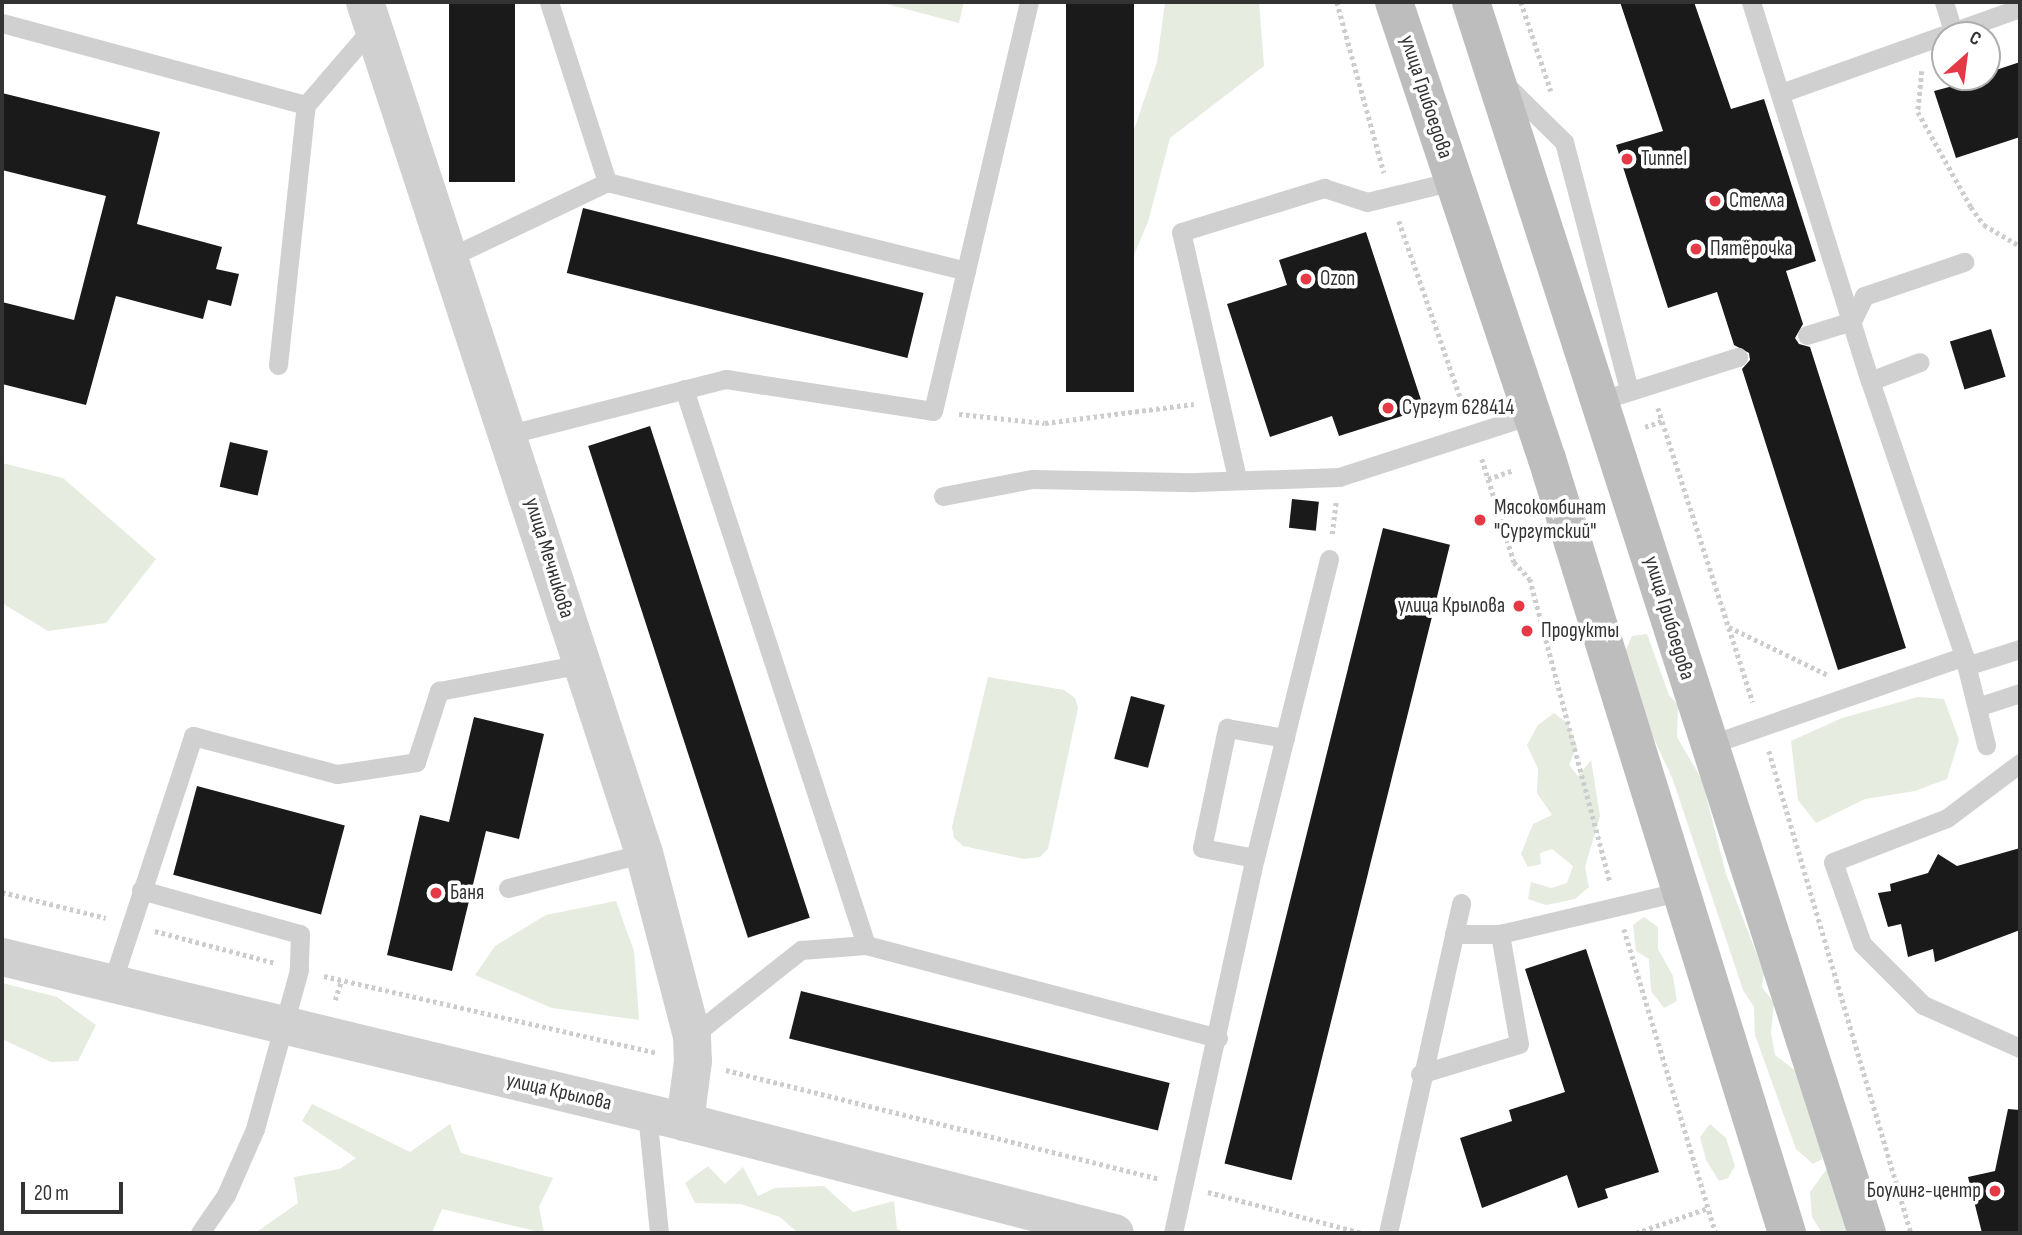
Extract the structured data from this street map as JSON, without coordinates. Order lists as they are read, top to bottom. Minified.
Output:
{"streets":{"main road":["улица Грибоедова"],"street":["улица Мечникова","улица Крылова"]},"crossings":[["улица Мечникова","улица Крылова"]],"places":["Tunnel","Стелла","Пятёрочка","Ozon","Сургут 628414","Мясокомбинат \"Сургутский\"","улица Крылова","Продукты","Баня","Боулинг-центр"],"scale_bar":"20 m","north":"top right"}
